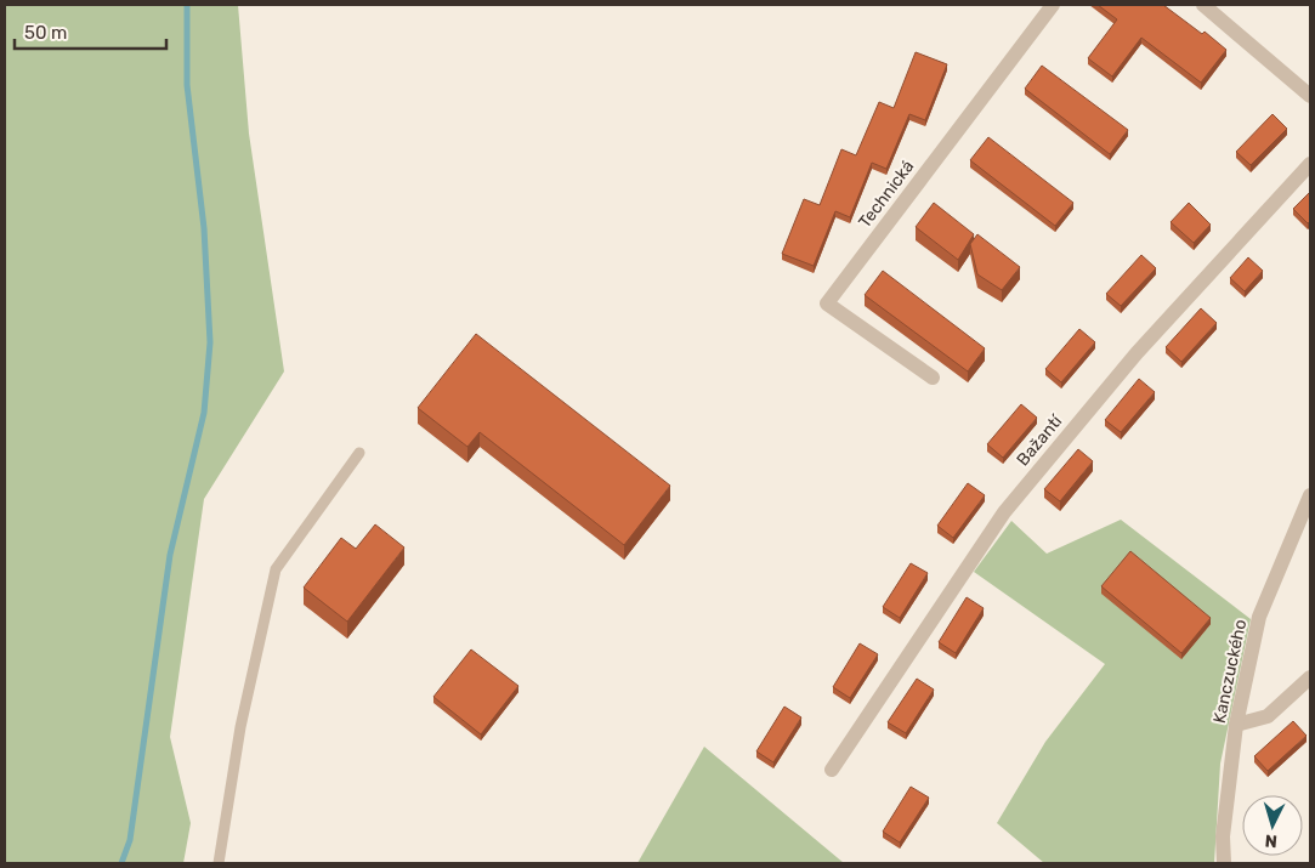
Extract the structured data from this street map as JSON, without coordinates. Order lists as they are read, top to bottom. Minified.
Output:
{"streets":{"street":["Technická","Bažantí","Kanczuckého"]},"scale_bar":"50 m","north":"bottom"}
